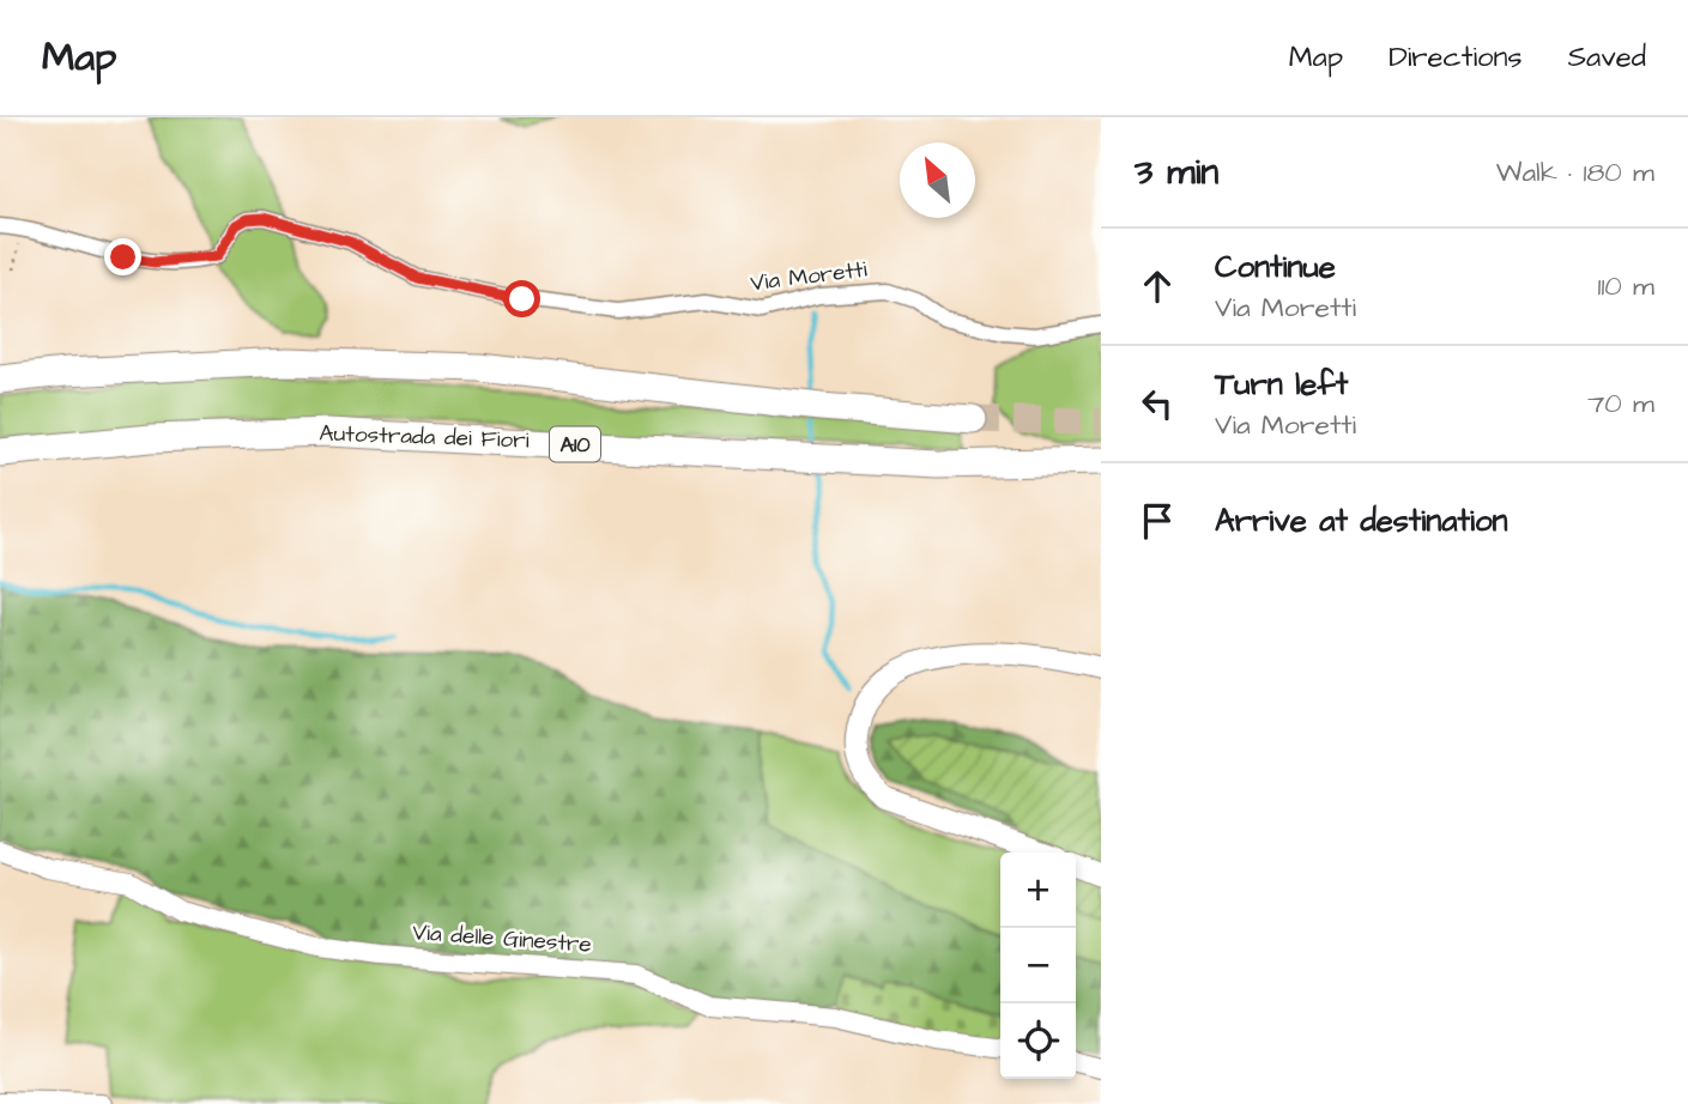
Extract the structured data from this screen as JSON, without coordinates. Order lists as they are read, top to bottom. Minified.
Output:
{"streets":{"highway":["Autostrada dei Fiori","A10"],"street":["Via Moretti","Via delle Ginestre"]},"north":"top left","page":{"header":"Map","nav":["Map","Directions","Saved"],"heading":["3 min","Walk · 180 m"],"list":[["Continue","Via Moretti","110 m"],["Turn left","Via Moretti","70 m"],"Arrive at destination"],"map_buttons":["+","−"]}}
